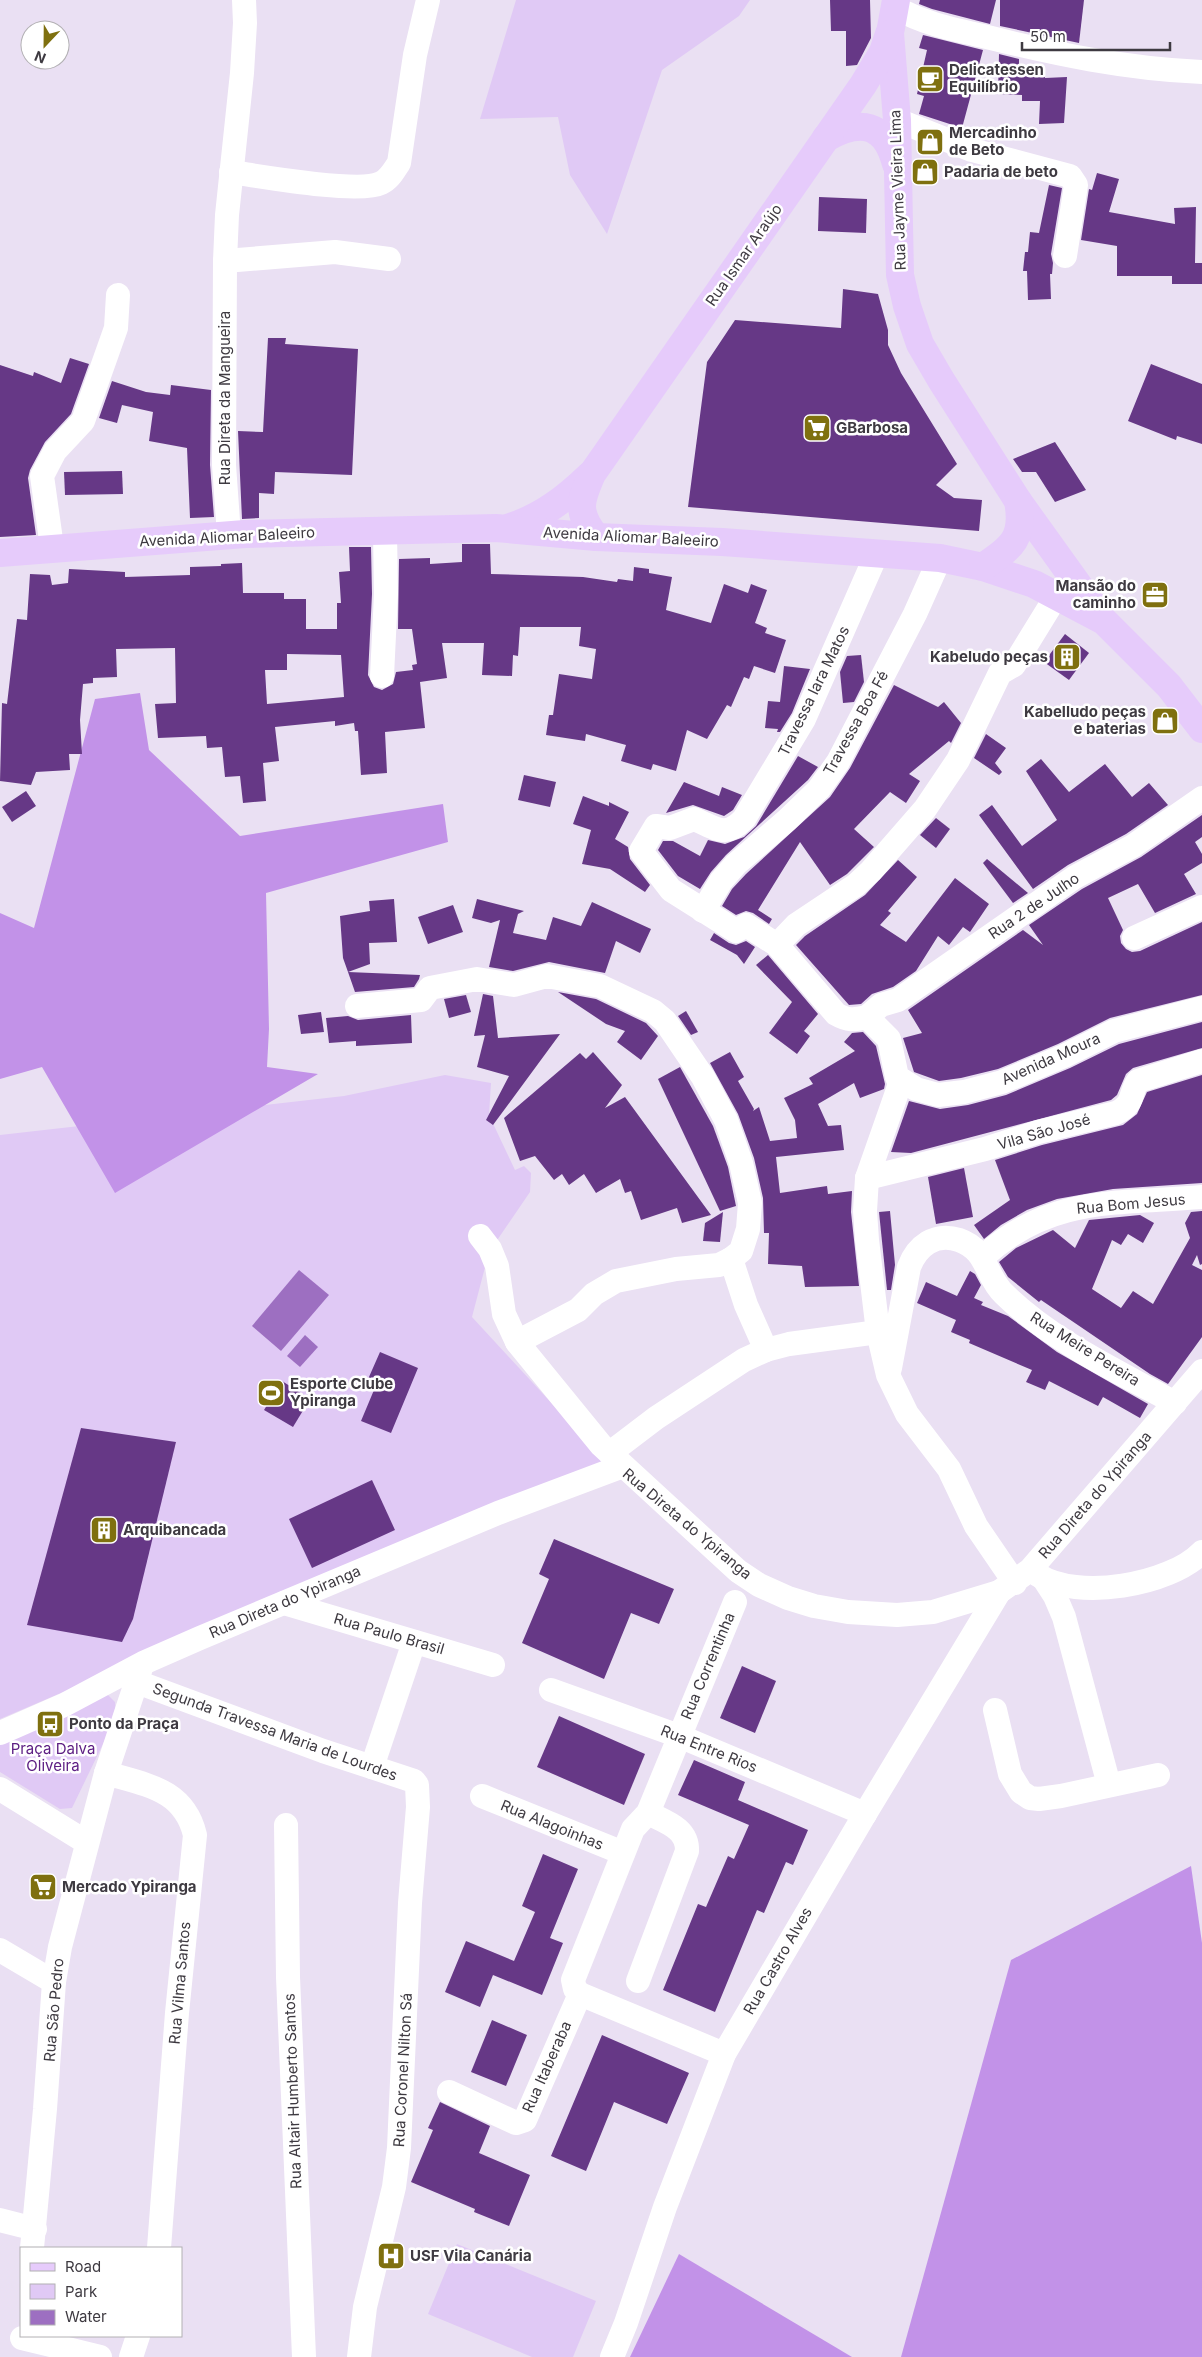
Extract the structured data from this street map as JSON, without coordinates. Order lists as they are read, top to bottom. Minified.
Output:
{"streets":{"main road":["Rua Jayme Vieira Lima","Rua Ismar Araújo","Avenida Aliomar Baleeiro"],"street":["Rua Direta da Mangueira","Travessa Iara Matos","Travessa Boa Fé","Rua 2 de Julho","Avenida Moura","Vila São José","Rua Bom Jesus","Rua Meire Pereira","Rua Direta do Ypiranga","Rua Paulo Brasil","Rua Correntinha","Segunda Travessa Maria de Lourdes","Rua Entre Rios","Rua Alagoinhas","Rua Castro Alves","Rua Vilma Santos","Rua São Pedro","Rua Itaberaba","Rua Coronel Nilton Sá","Rua Altair Humberto Santos"]},"crossings":[["Rua Jayme Vieira Lima","Rua Ismar Araújo"],["Rua Jayme Vieira Lima","Avenida Aliomar Baleeiro"],["Rua Ismar Araújo","Avenida Aliomar Baleeiro"],["Rua Direta da Mangueira","Avenida Aliomar Baleeiro"],["Avenida Aliomar Baleeiro","Travessa Iara Matos"],["Avenida Aliomar Baleeiro","Travessa Boa Fé"],["Travessa Iara Matos","Travessa Boa Fé"],["Rua Bom Jesus","Rua Meire Pereira"],["Rua Meire Pereira","Rua Direta do Ypiranga"],["Rua Direta do Ypiranga","Rua Paulo Brasil"],["Rua Direta do Ypiranga","Segunda Travessa Maria de Lourdes"],["Rua Direta do Ypiranga","Rua Castro Alves"],["Rua Direta do Ypiranga","Rua São Pedro"],["Rua Correntinha","Rua Entre Rios"],["Segunda Travessa Maria de Lourdes","Rua São Pedro"],["Segunda Travessa Maria de Lourdes","Rua Coronel Nilton Sá"],["Rua Entre Rios","Rua Castro Alves"],["Rua Vilma Santos","Rua São Pedro"]],"parks":["Praça Dalva Oliveira"],"places":{"cafe":["Delicatessen Equilíbrio"],"shop":["Mercadinho de Beto","Padaria de beto","Kabelludo peças e baterias"],"supermarket":["GBarbosa","Mercado Ypiranga"],"office":["Mansão do caminho"],"building":["Kabeludo peças","Arquibancada"],"sports":["Esporte Clube Ypiranga"],"bus stop":["Ponto da Praça"],"hospital":["USF Vila Canária"]},"legend":["Road","Park","Water"],"scale_bar":"50 m","north":"bottom"}
